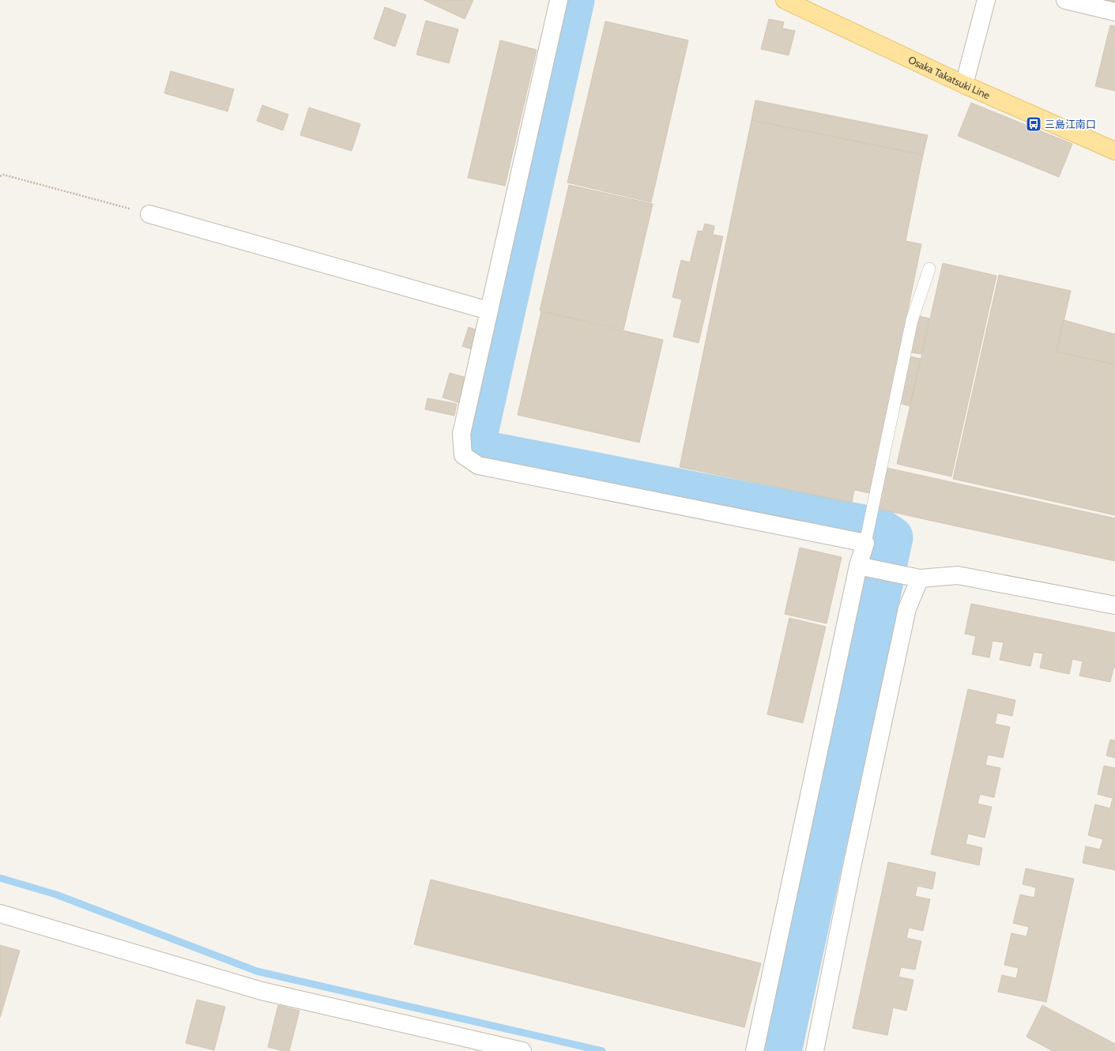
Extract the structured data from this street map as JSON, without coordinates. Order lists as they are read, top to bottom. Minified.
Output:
{"streets":{"main road":["Osaka Takatsuki Line"]},"places":{"bus stop":["三島江南口"]}}
